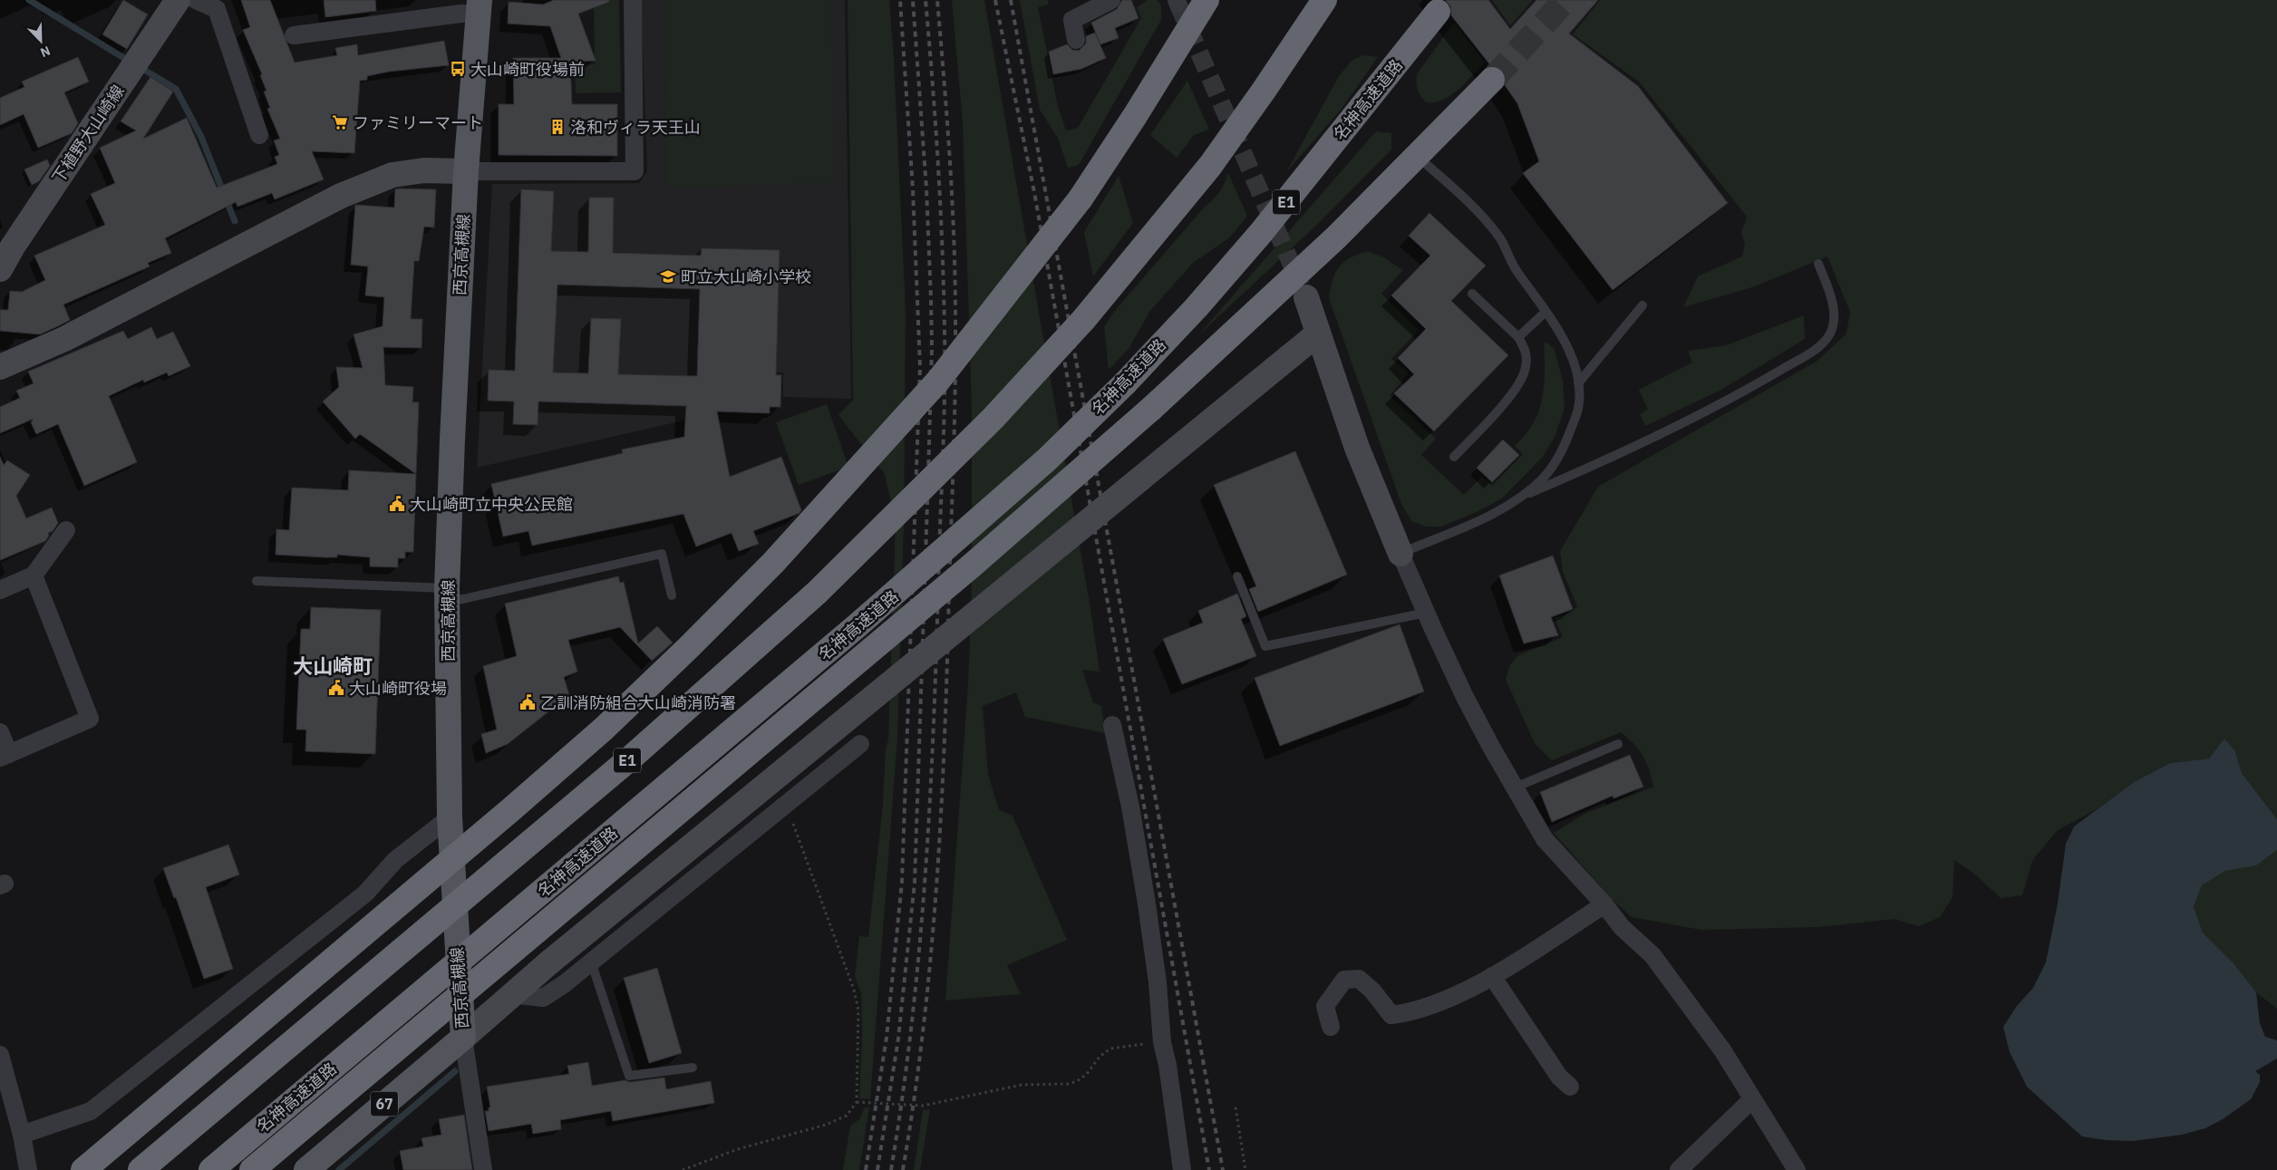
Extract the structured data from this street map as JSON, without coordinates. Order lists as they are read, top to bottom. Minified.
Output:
{"streets":{"highway":["名神高速道路","E1"],"main road":["西京高槻線","67"],"street":["下植野大山崎線"]},"districts":["大山崎町"],"places":{"bus stop":["大山崎町役場前"],"supermarket":["ファミリーマート"],"building":["洛和ヴィラ天王山"],"school or university":["町立大山崎小学校"],"public building":["大山崎町立中央公民館","大山崎町役場","乙訓消防組合大山崎消防署"]},"north":"bottom right"}
